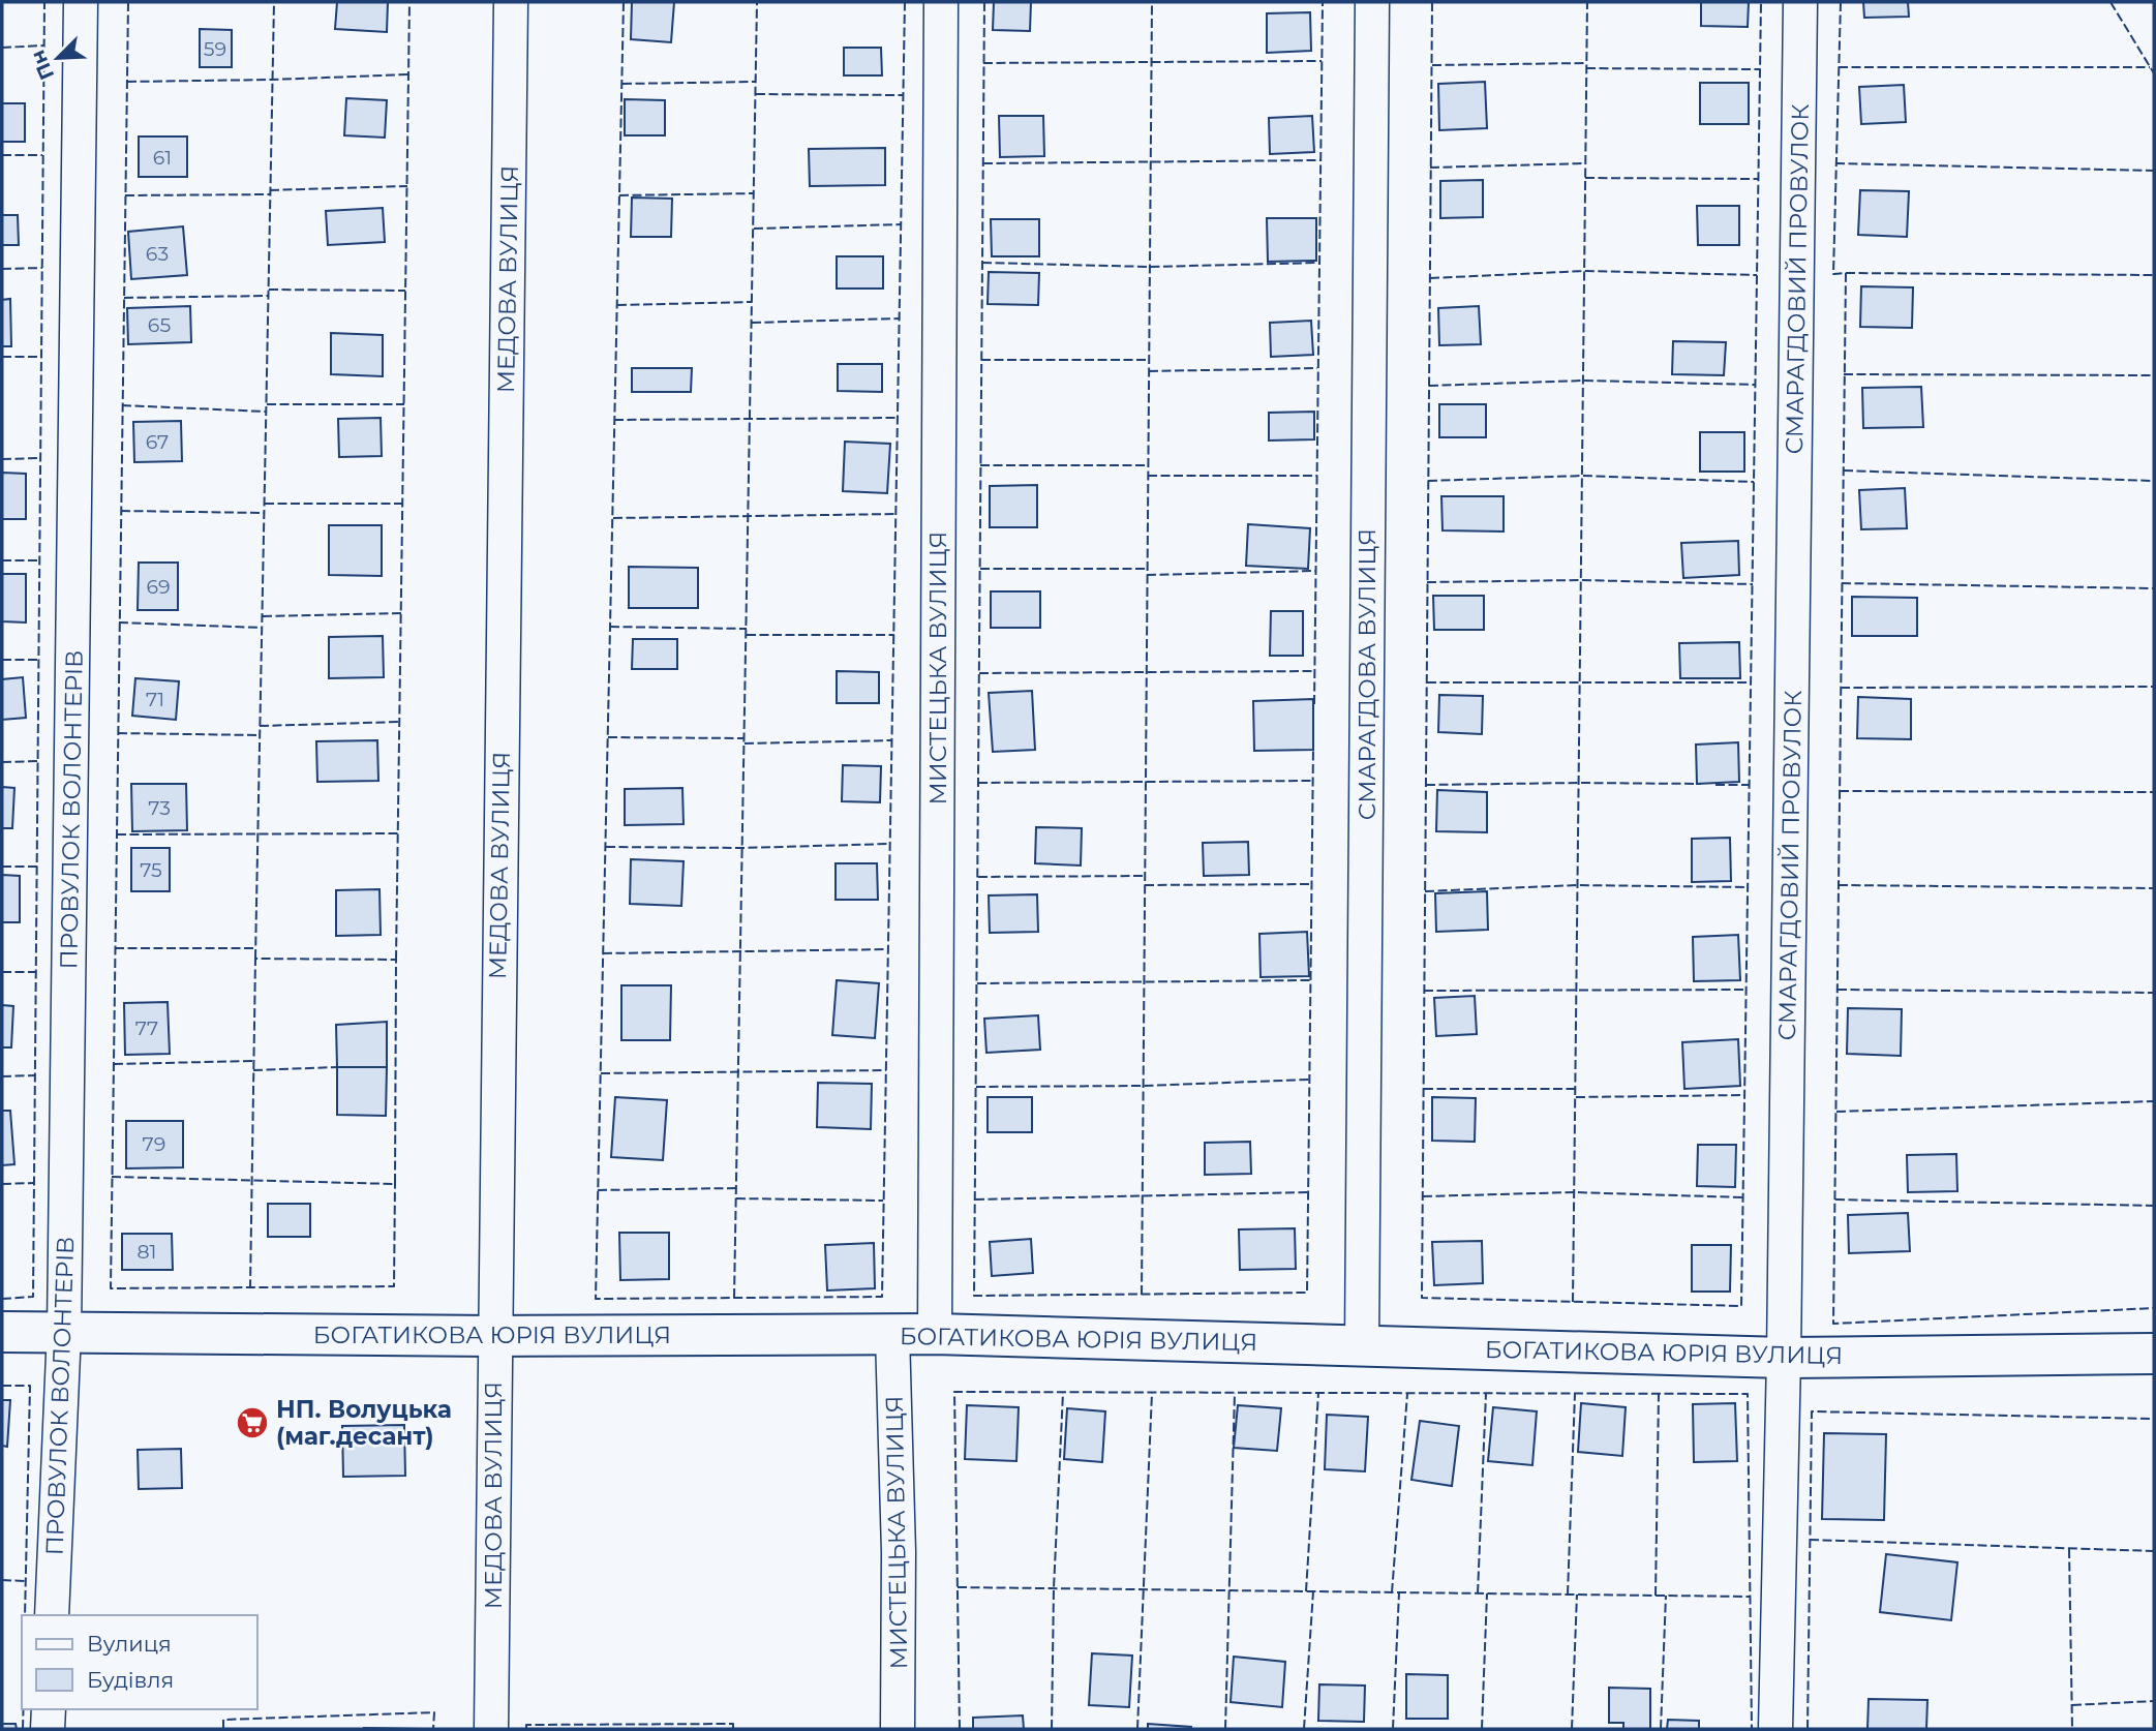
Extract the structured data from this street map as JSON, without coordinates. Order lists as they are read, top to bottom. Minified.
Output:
{"streets":{"street":["МЕДОВА ВУЛИЦЯ","СМАРАГДОВИЙ ПРОВУЛОК","МИСТЕЦЬКА ВУЛИЦЯ","СМАРАГДОВА ВУЛИЦЯ","ПРОВУЛОК ВОЛОНТЕРІВ","БОГАТИКОВА ЮРІЯ ВУЛИЦЯ"]},"crossings":[["МЕДОВА ВУЛИЦЯ","БОГАТИКОВА ЮРІЯ ВУЛИЦЯ"],["СМАРАГДОВИЙ ПРОВУЛОК","БОГАТИКОВА ЮРІЯ ВУЛИЦЯ"],["МИСТЕЦЬКА ВУЛИЦЯ","БОГАТИКОВА ЮРІЯ ВУЛИЦЯ"],["СМАРАГДОВА ВУЛИЦЯ","БОГАТИКОВА ЮРІЯ ВУЛИЦЯ"],["ПРОВУЛОК ВОЛОНТЕРІВ","БОГАТИКОВА ЮРІЯ ВУЛИЦЯ"]],"places":{"supermarket":["НП. Волуцька (маг.десант)"]},"house_numbers":["59","61","63","65","67","69","71","73","75","77","79","81"],"legend":["Вулиця","Будівля"],"north":"bottom left"}
